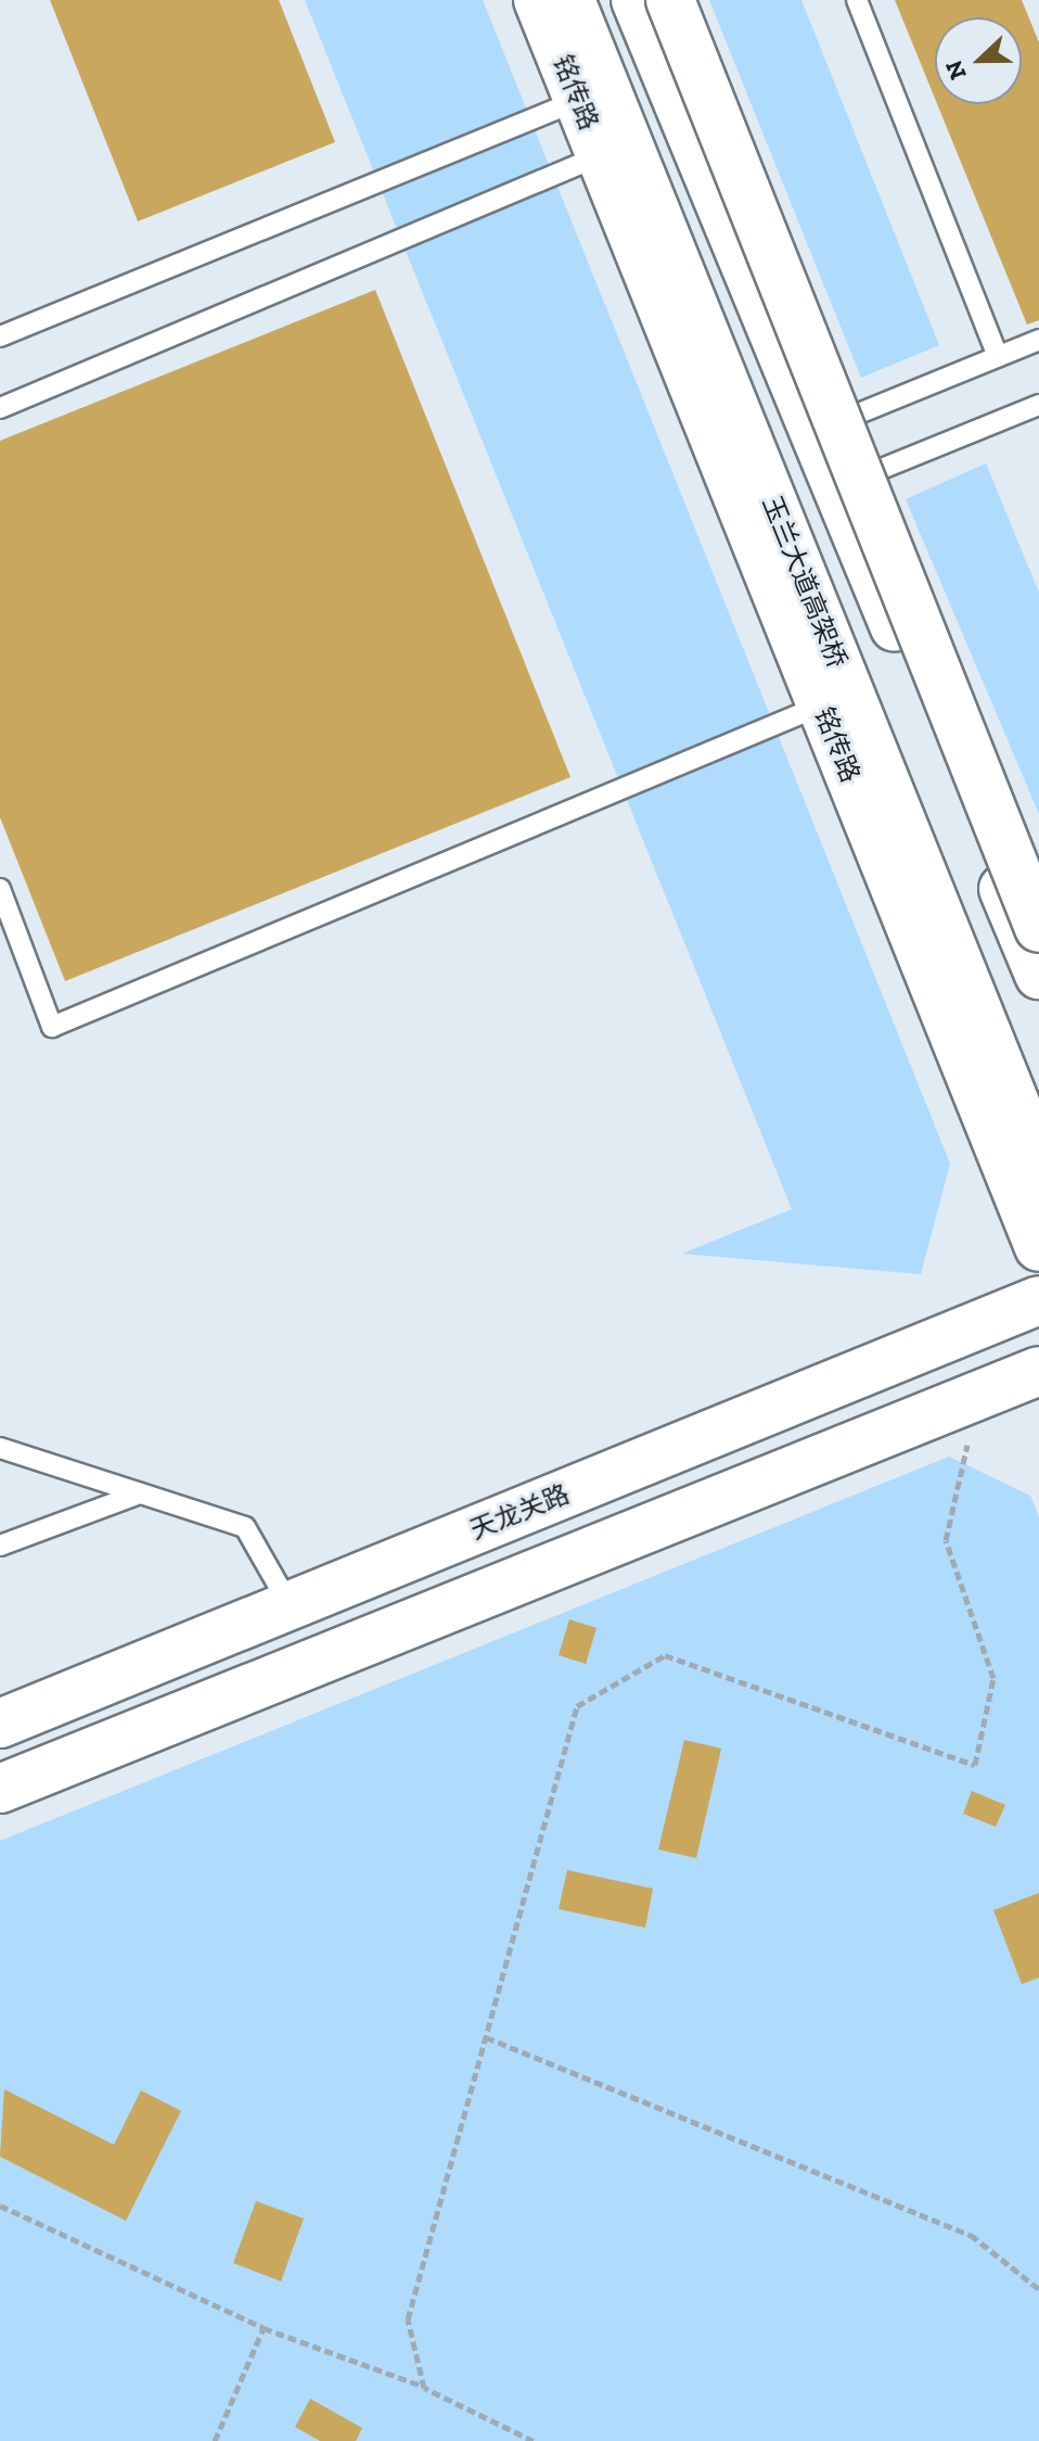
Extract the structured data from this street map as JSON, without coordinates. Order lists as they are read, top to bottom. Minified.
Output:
{"streets":{"main road":["铭传路","玉兰大道高架桥","天龙关路"]},"north":"left"}
